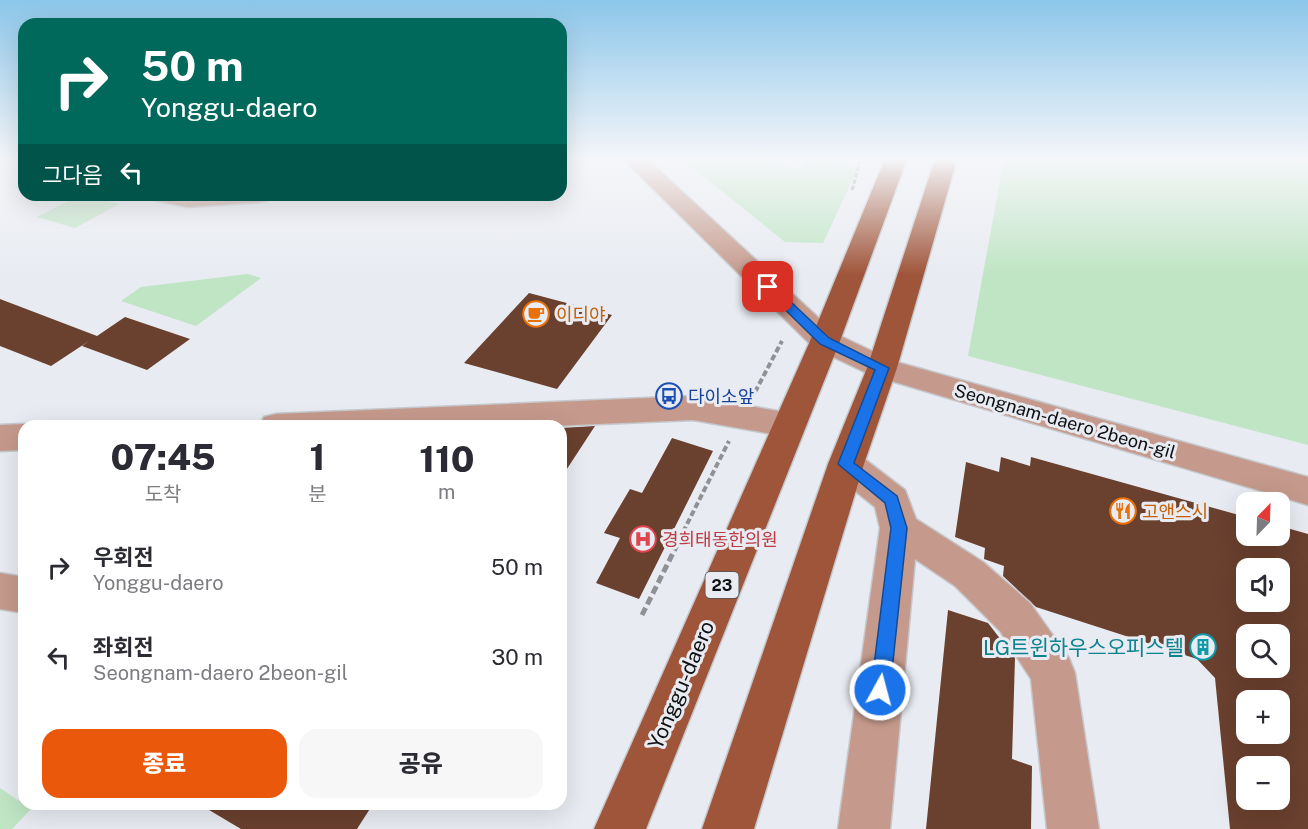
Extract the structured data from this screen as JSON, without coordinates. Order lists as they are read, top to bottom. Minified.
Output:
{"streets":{"main road":["23","Yonggu-daero"],"street":["Seongnam-daero 2beon-gil"]},"crossings":[["Seongnam-daero 2beon-gil","Yonggu-daero"]],"places":{"cafe":["이디야"],"bus stop":["다이소앞"],"restaurant":["고앤스시"],"hospital":["경희태동한의원"],"building":["LG트윈하우스오피스텔"]},"north":"top right","page":{"turn":["50 m","Yonggu-daero"],"then":"그다음","eta":["07:45","도착","1","분","110","m"],"map_buttons":["+","−"],"list":[{"name":"우회전","note":"Yonggu-daero","value":"50 m"},{"name":"좌회전","note":"Seongnam-daero 2beon-gil","value":"30 m"}],"buttons":["종료","공유"]}}
